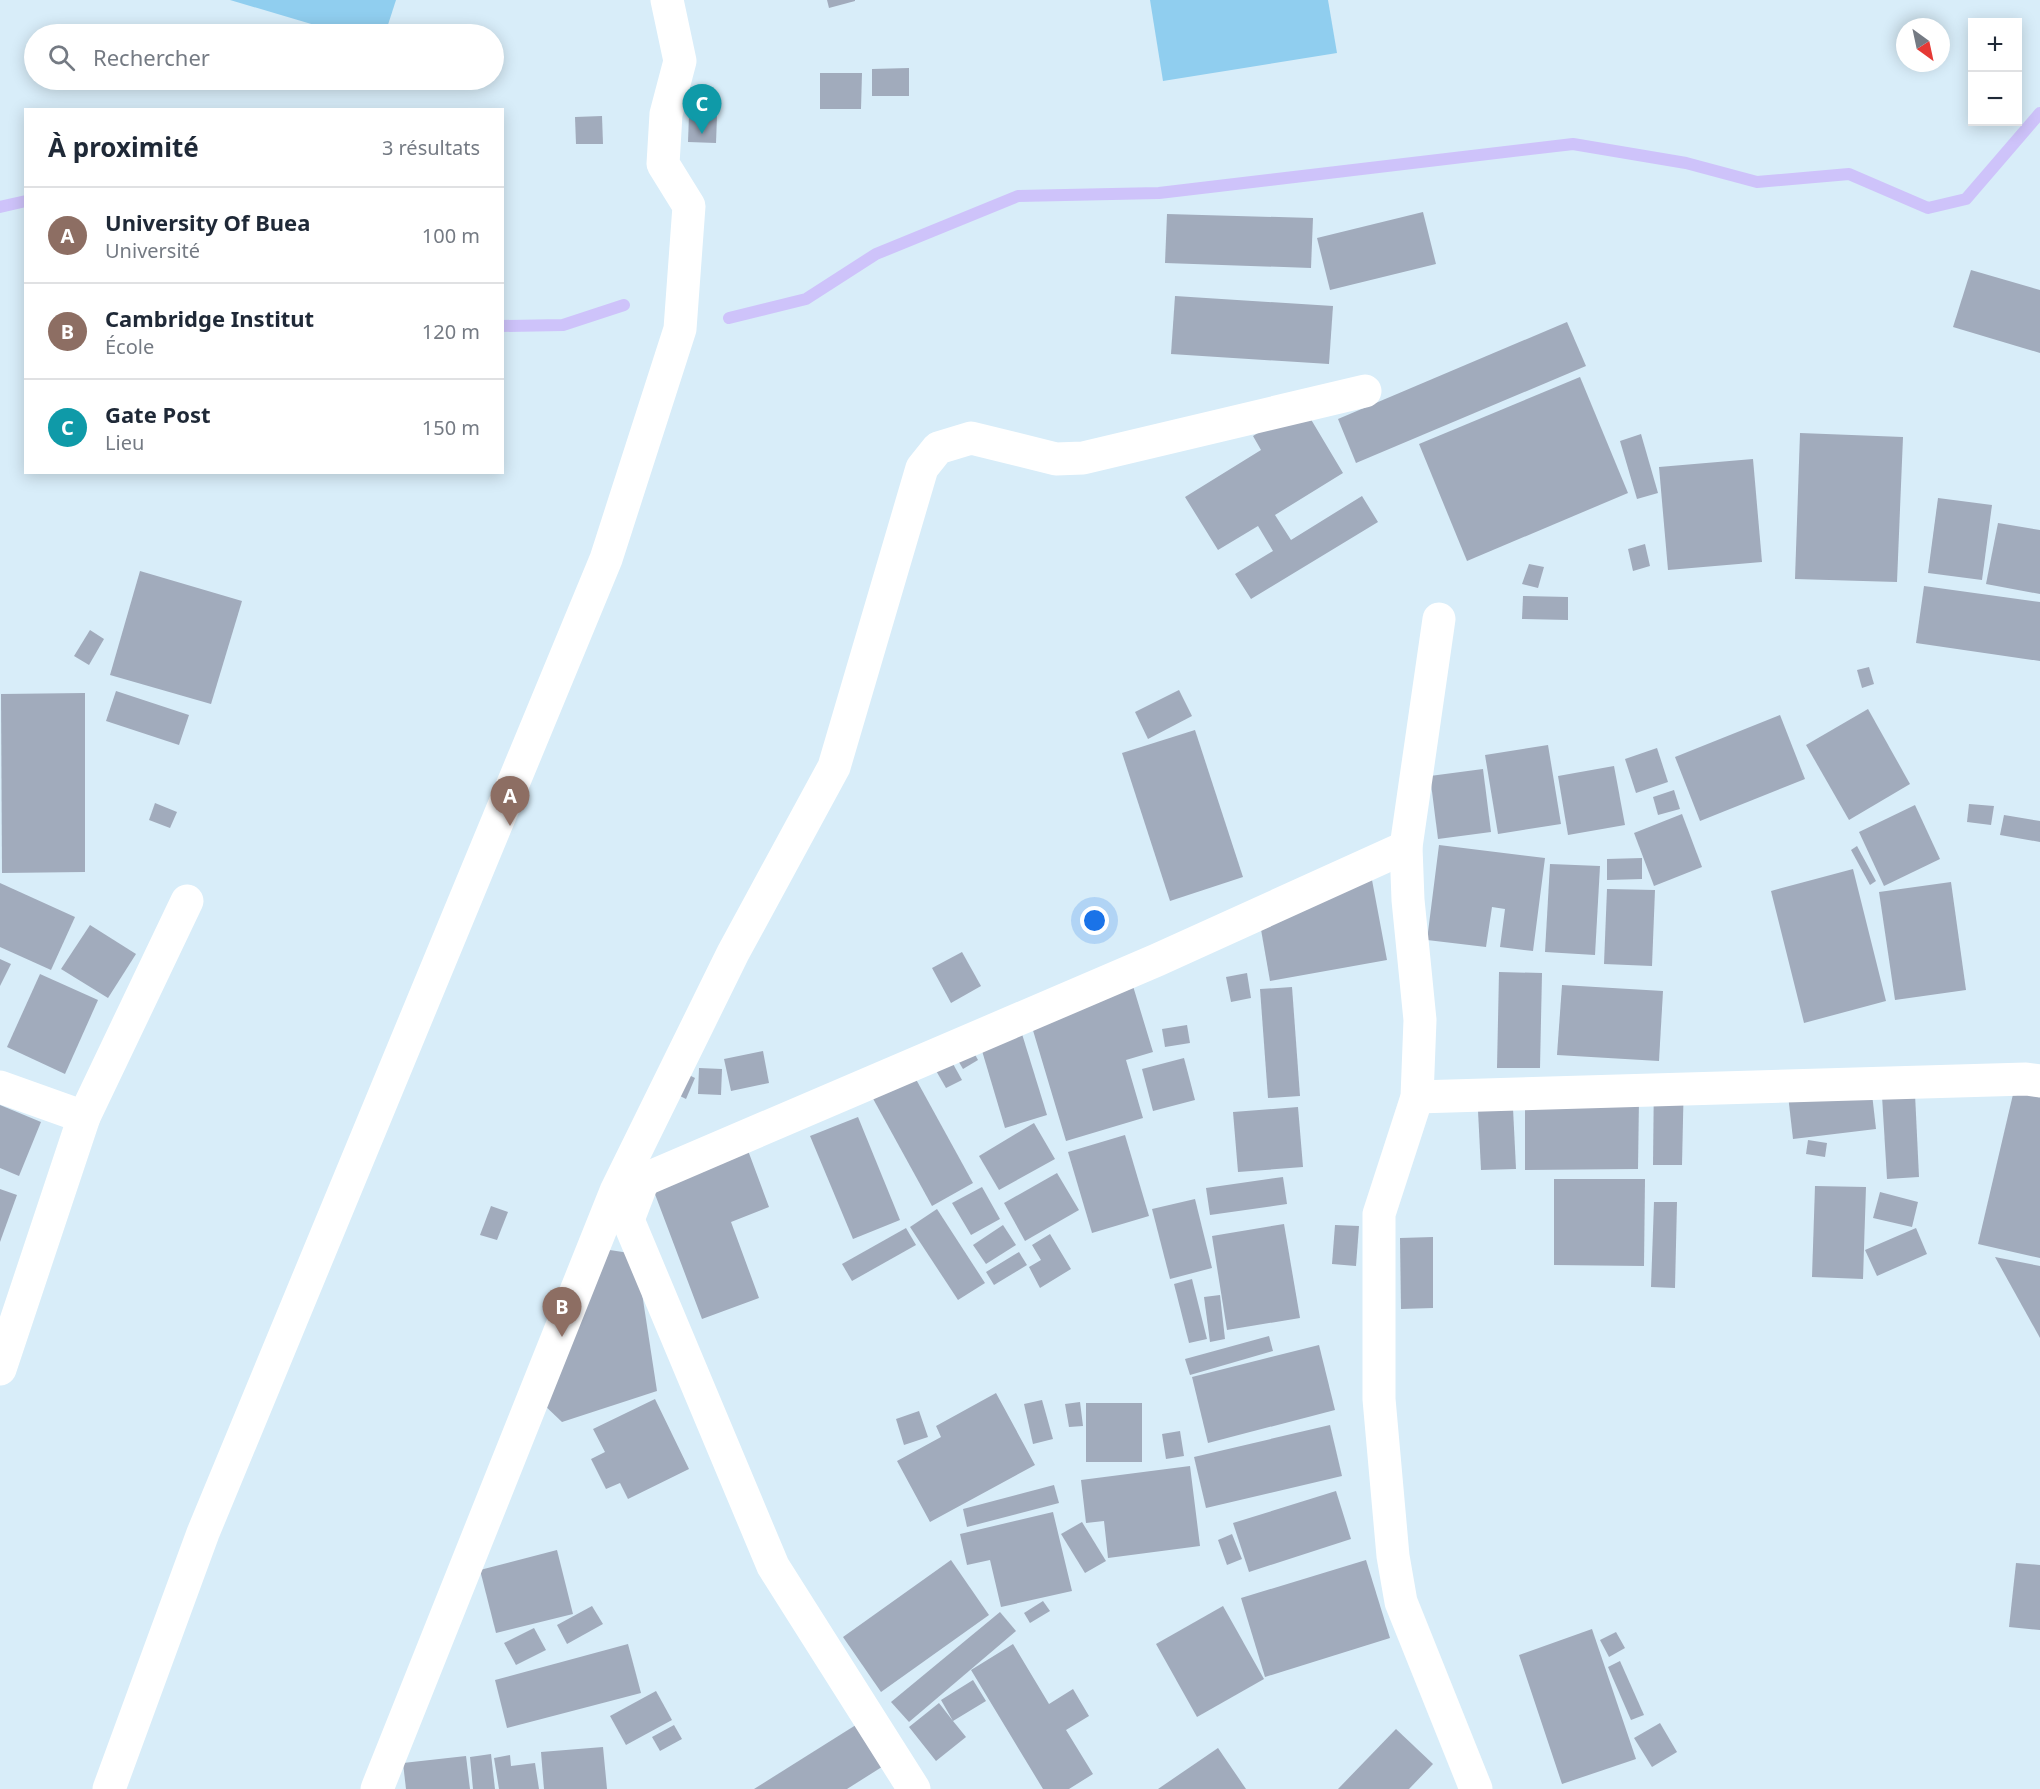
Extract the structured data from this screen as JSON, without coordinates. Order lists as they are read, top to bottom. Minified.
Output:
{"north":"bottom right","page":{"map_buttons":["+","−"],"search":"Rechercher","pins":["C","A","B"],"heading":["À proximité","3 résultats"],"list":[{"mark":"A","name":"University Of Buea","note":"Université","value":"100 m"},{"mark":"B","name":"Cambridge Institut","note":"École","value":"120 m"},{"mark":"C","name":"Gate Post","note":"Lieu","value":"150 m"}]}}
